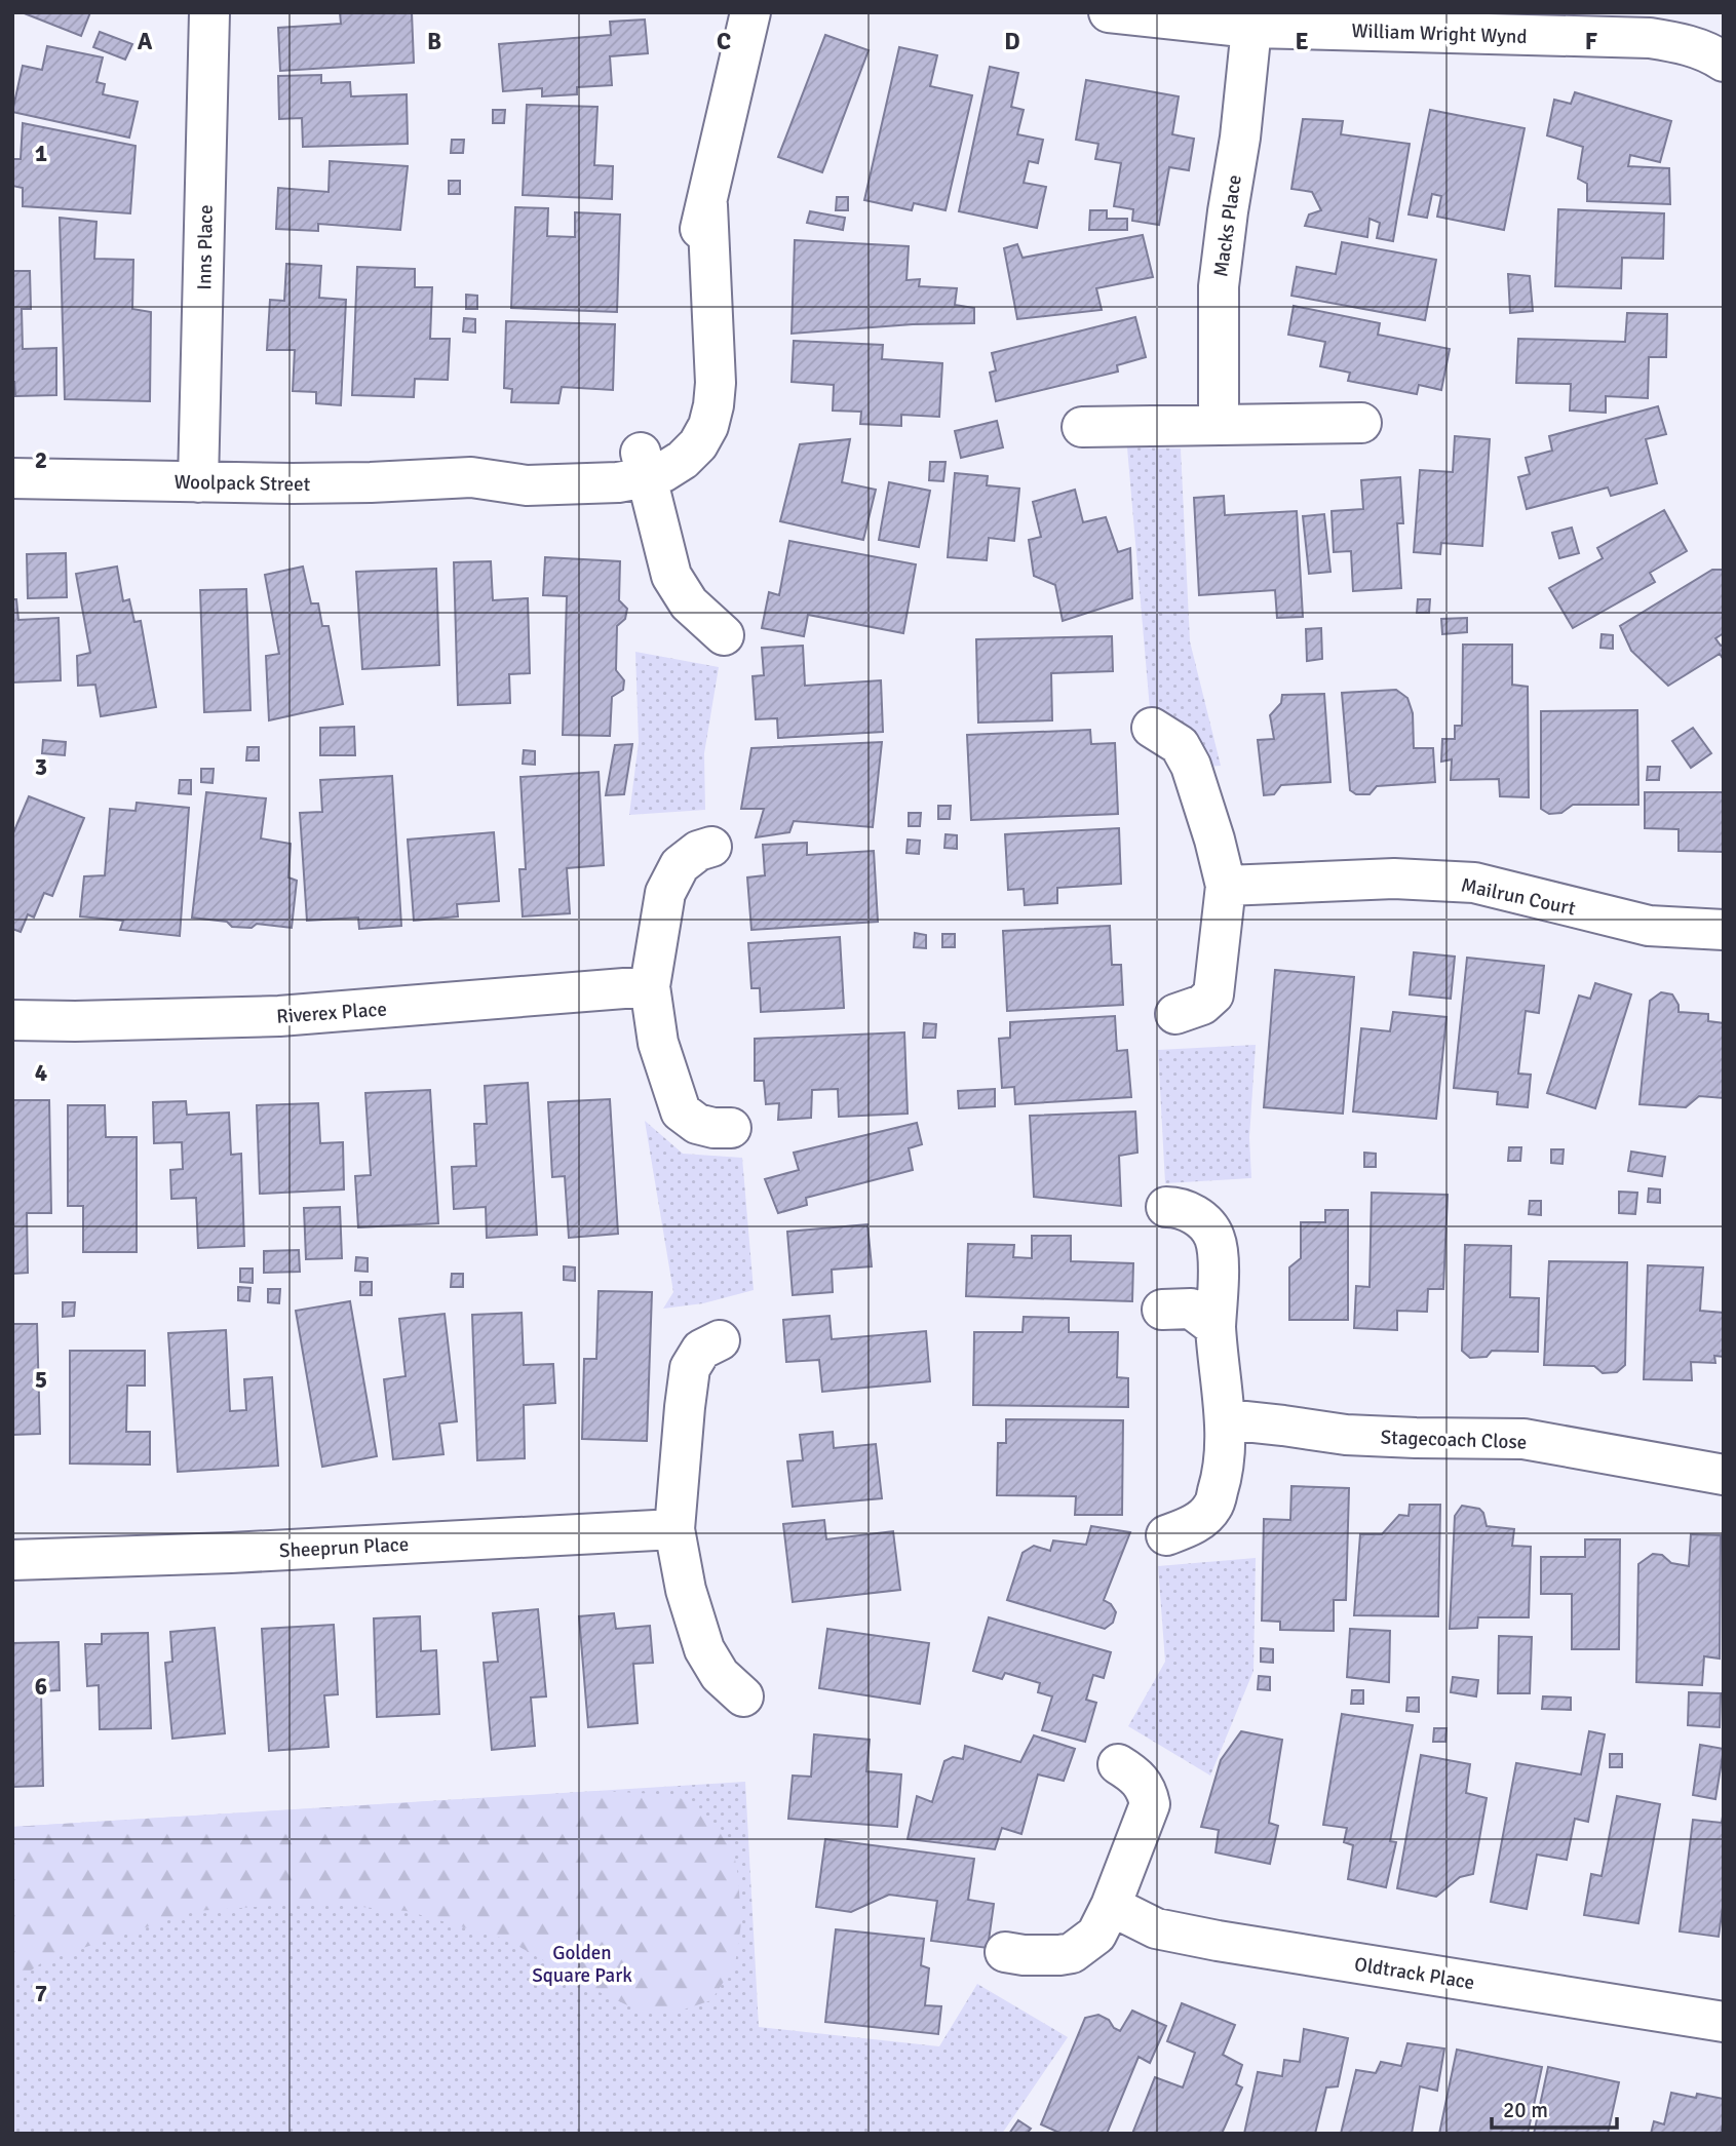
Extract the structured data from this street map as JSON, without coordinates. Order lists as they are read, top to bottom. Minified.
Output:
{"streets":{"street":["William Wright Wynd","Macks Place","Inns Place","Woolpack Street","Mailrun Court","Riverex Place","Stagecoach Close","Sheeprun Place","Oldtrack Place"]},"crossings":[["William Wright Wynd","Macks Place"],["Inns Place","Woolpack Street"]],"parks":["Golden Square Park"],"scale_bar":"20 m","grid":{"columns":["A","B","C","D","E","F"],"rows":["1","2","3","4","5","6","7"]}}
